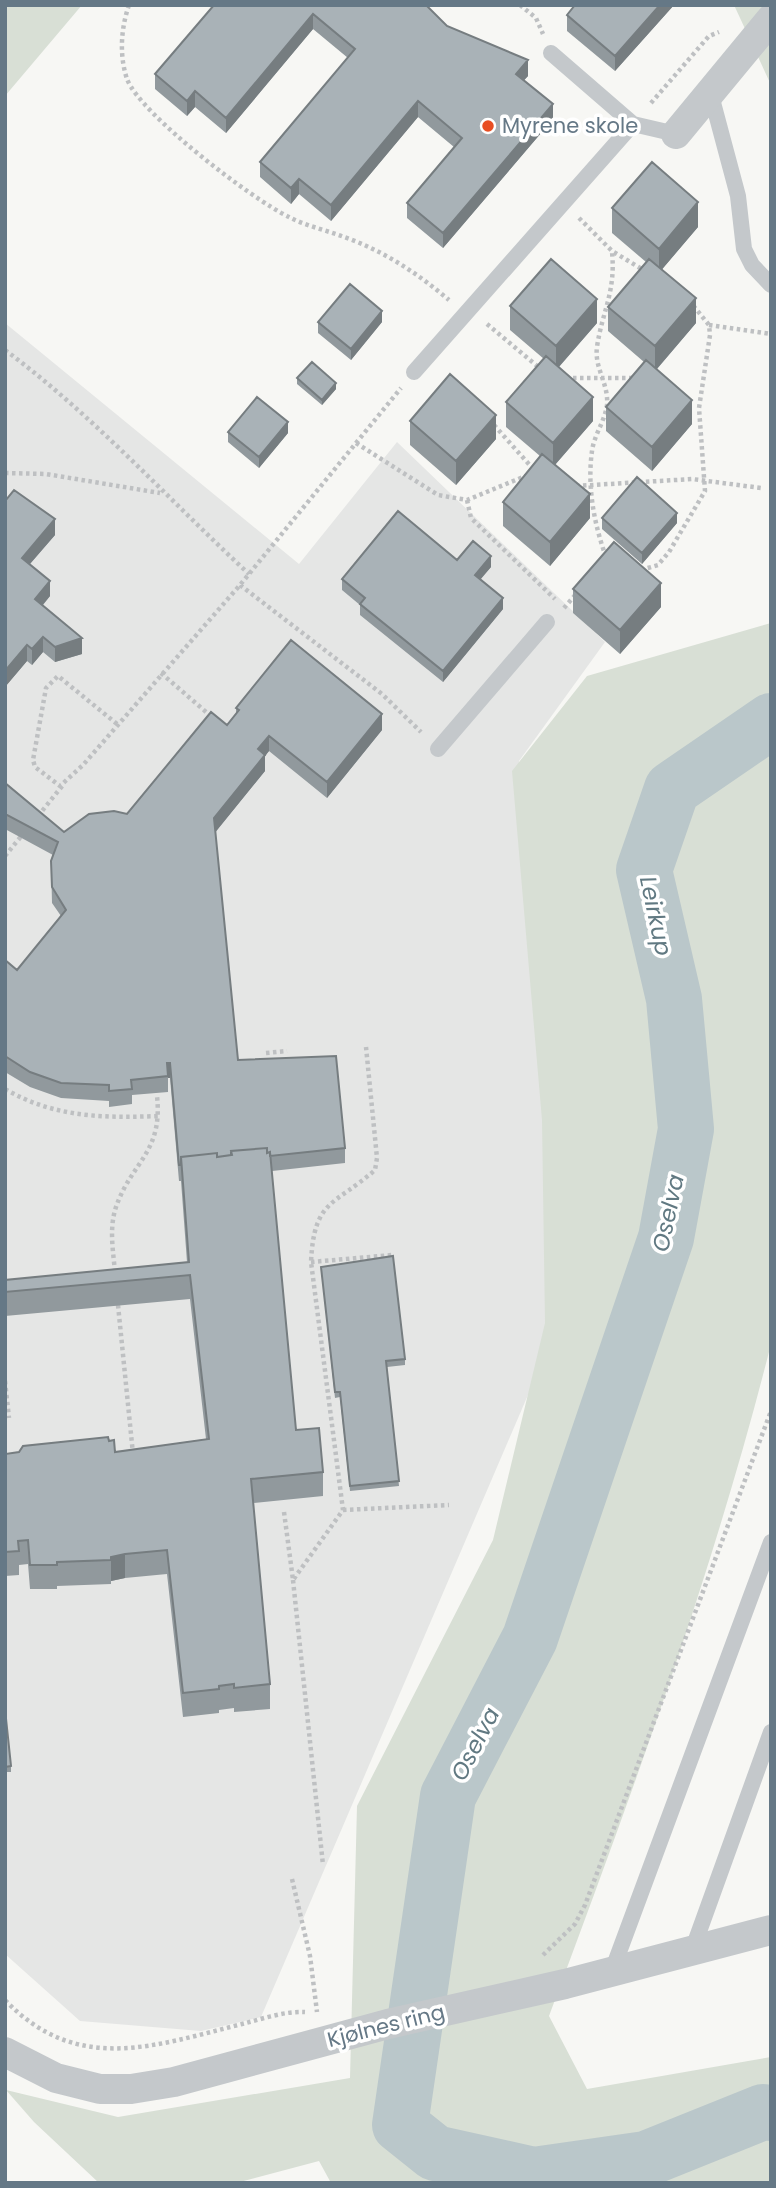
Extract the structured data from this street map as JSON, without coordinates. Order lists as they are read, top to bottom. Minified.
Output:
{"streets":{"street":["Kjølnes ring"]},"water":["Leirkup","Oselva"],"places":["Myrene skole"]}
